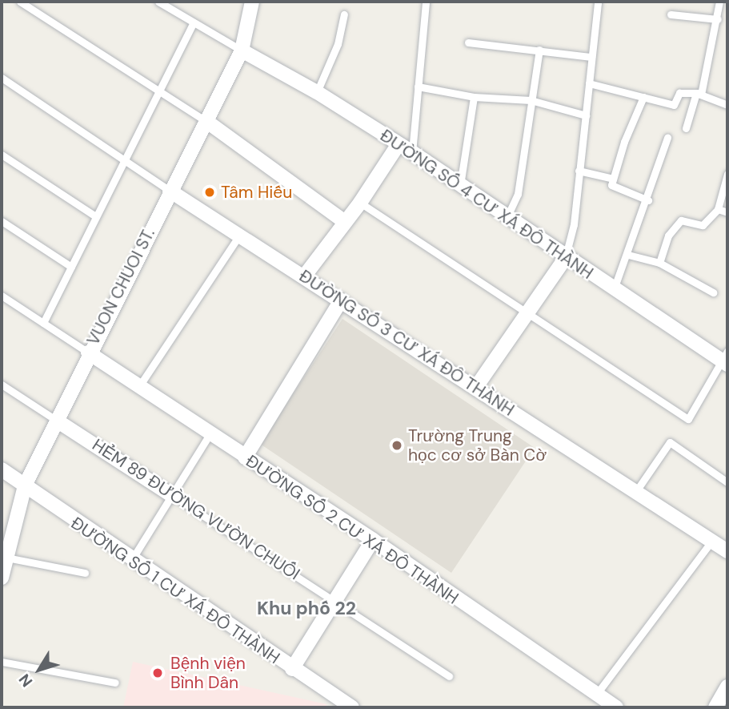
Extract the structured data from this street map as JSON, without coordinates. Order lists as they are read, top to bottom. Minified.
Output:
{"streets":{"street":["ÐƯỜNG SỐ 4 CƯ XÁ ĐÔ THÀNH","VUON CHUOI ST.","ÐƯỜNG SỐ 3 CƯ XÁ ĐÔ THÀNH","HẺM 89 ĐƯỜNG VƯỜN CHUỐI","ÐƯỜNG SỐ 2 CƯ XÁ ĐÔ THÀNH","ÐƯỜNG SỐ 1 CƯ XÁ ĐÔ THÀNH"]},"crossings":[["ÐƯỜNG SỐ 4 CƯ XÁ ĐÔ THÀNH","VUON CHUOI ST."],["VUON CHUOI ST.","ÐƯỜNG SỐ 3 CƯ XÁ ĐÔ THÀNH"],["VUON CHUOI ST.","HẺM 89 ĐƯỜNG VƯỜN CHUỐI"],["VUON CHUOI ST.","ÐƯỜNG SỐ 2 CƯ XÁ ĐÔ THÀNH"],["VUON CHUOI ST.","ÐƯỜNG SỐ 1 CƯ XÁ ĐÔ THÀNH"]],"districts":["Khu phố 22"],"places":["Tâm Hiếu","Trường Trung học cơ sở Bàn Cờ","Bệnh viện Bình Dân"],"north":"bottom left"}
